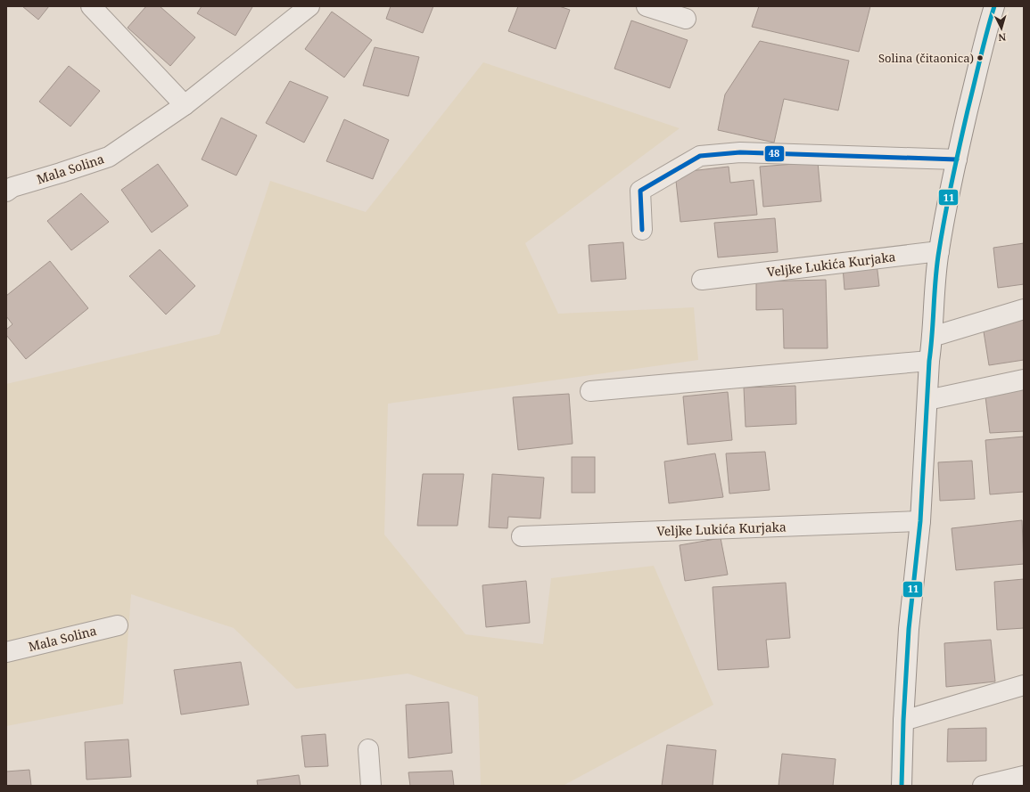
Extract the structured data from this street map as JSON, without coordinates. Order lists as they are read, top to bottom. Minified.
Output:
{"streets":{"street":["Mala Solina","Veljke Lukića Kurjaka"]},"places":["Solina (čitaonica)"],"lines":["transit line 11","transit line 48"],"north":"bottom"}
